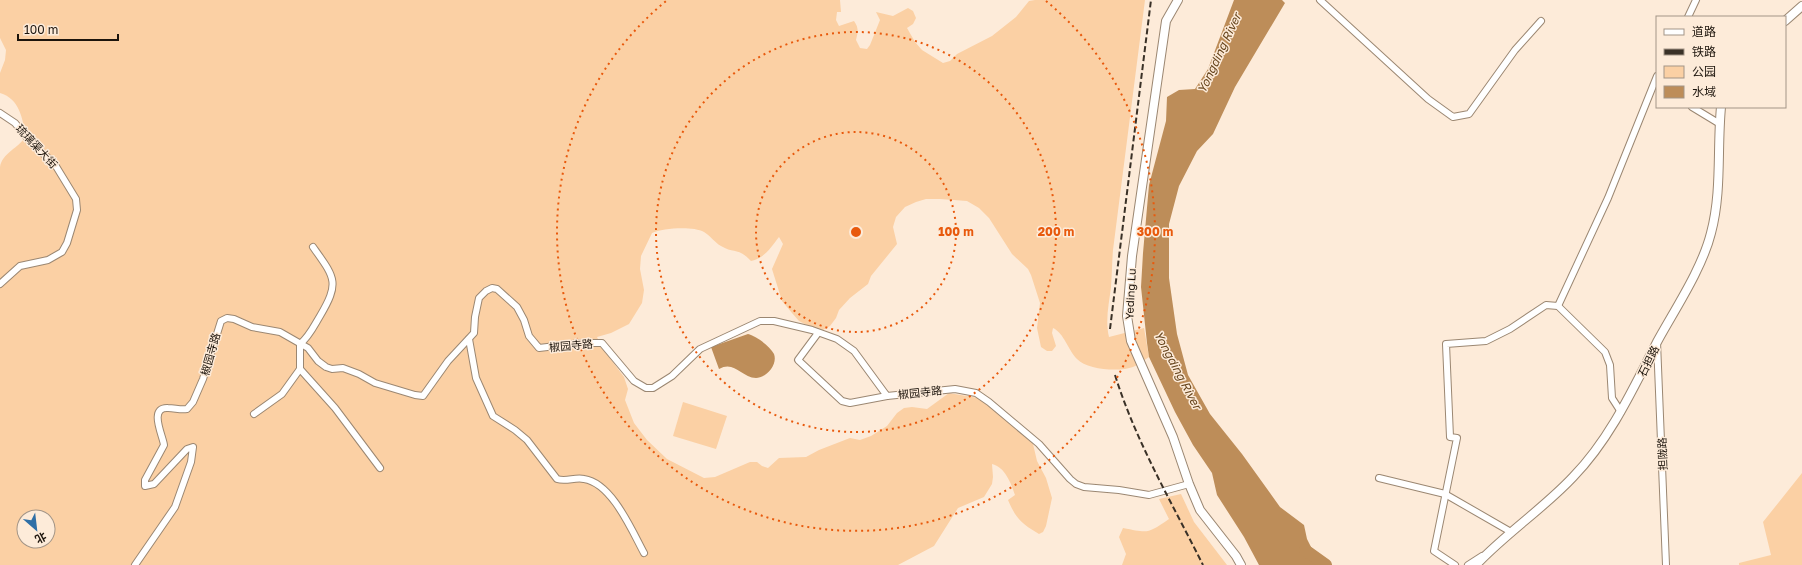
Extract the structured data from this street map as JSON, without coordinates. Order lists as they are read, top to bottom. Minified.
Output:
{"streets":{"main road":["Yeding Lu","石担路"],"street":["琉璃渠大街","椒园寺路","担陇路"]},"crossings":[["Yeding Lu","椒园寺路"],["石担路","担陇路"]],"water":["Yongding River"],"legend":["道路","铁路","公园","水域"],"scale_bar":"100 m","north":"bottom right","rings":["100 m","200 m","300 m"]}
